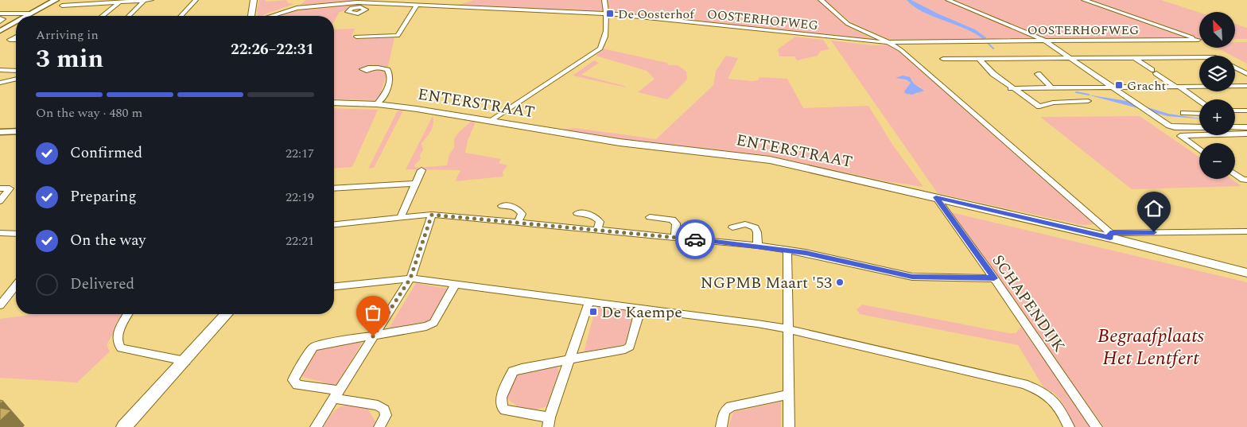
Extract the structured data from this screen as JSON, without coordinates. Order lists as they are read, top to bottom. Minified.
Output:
{"streets":{"main road":["ENTERSTRAAT"],"street":["OOSTERHOFWEG","SCHAPENDIJK"]},"crossings":[["ENTERSTRAAT","SCHAPENDIJK"]],"parks":["Begraafplaats Het Lentfert"],"places":{"transit":["De Oosterhof","Gracht","De Kaempe"],"other":["NGPMB Maart '53"]},"north":"top left","page":{"map_buttons":["+","−"],"heading":["3 min","Arriving in","22:26–22:31"],"bar":"On the way · 480 m","list":[["Confirmed","22:17"],["Preparing","22:19"],["On the way","22:21"],"Delivered"]}}
